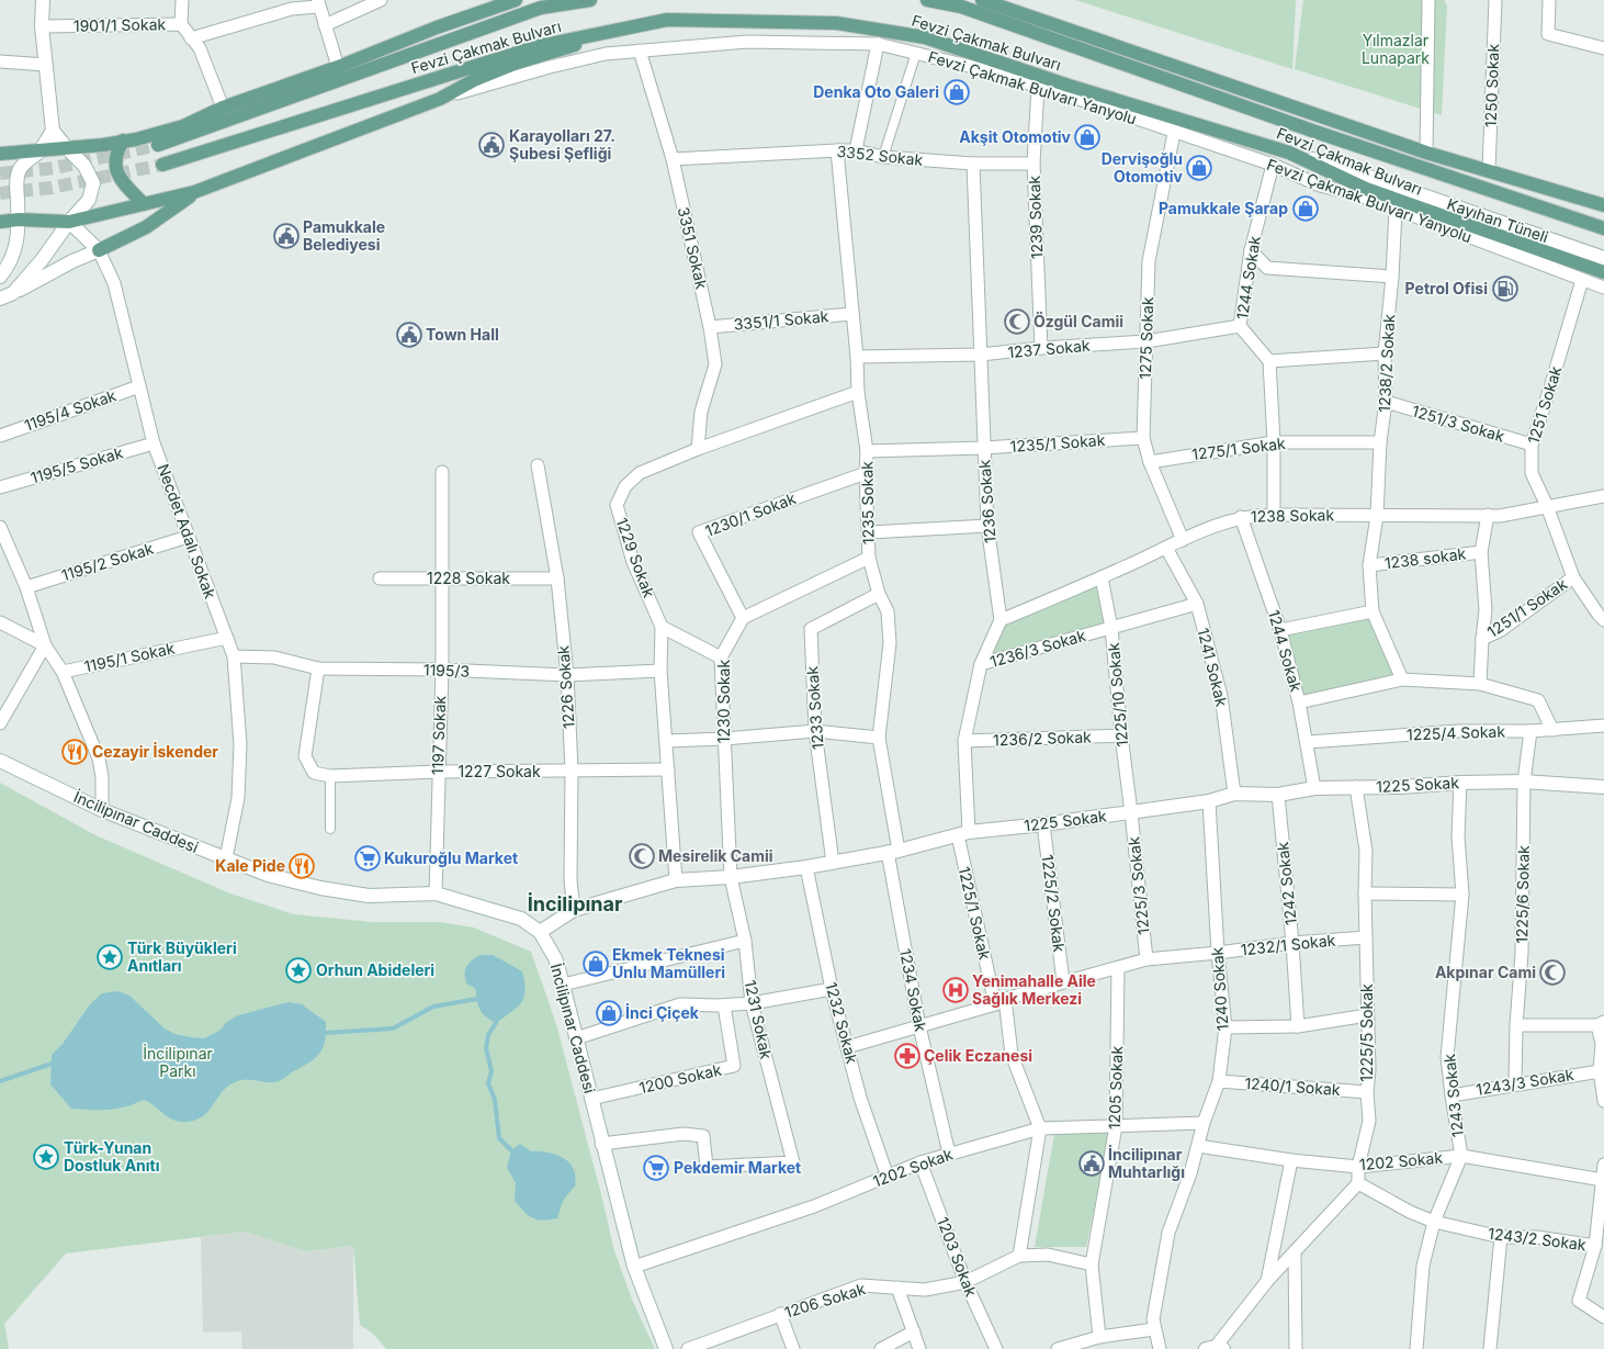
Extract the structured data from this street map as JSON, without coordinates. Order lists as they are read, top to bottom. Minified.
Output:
{"streets":{"main road":["Fevzi Çakmak Bulvarı","Kayıhan Tüneli","Necdet Adalı Sokak","1225 Sokak","İncilipınar Caddesi"],"street":["1901/1 Sokak","1250 Sokak","Fevzi Çakmak Bulvarı Yanyolu","3352 Sokak","1239 Sokak","3351 Sokak","1244 Sokak","3351/1 Sokak","1275 Sokak","1237 Sokak","1238/2 Sokak","1251 Sokak","1195/4 Sokak","1251/3 Sokak","1235/1 Sokak","1275/1 Sokak","1195/5 Sokak","1236 Sokak","1235 Sokak","1230/1 Sokak","1238 Sokak","1229 Sokak","1238 sokak","1195/2 Sokak","1228 Sokak","1251/1 Sokak","1236/3 Sokak","1195/1 Sokak","1241 Sokak","1195/3","1226 Sokak","1225/10 Sokak","1230 Sokak","1233 Sokak","1225/4 Sokak","1197 Sokak","1236/2 Sokak","1227 Sokak","1242 Sokak","1225/3 Sokak","1225/6 Sokak","1225/2 Sokak","1225/1 Sokak","1232/1 Sokak","1240 Sokak","1234 Sokak","1231 Sokak","1232 Sokak","1225/5 Sokak","1200 Sokak","1243/3 Sokak","1240/1 Sokak","1205 Sokak","1243 Sokak","1202 Sokak","1243/2 Sokak","1203 Sokak","1206 Sokak"]},"crossings":[["Fevzi Çakmak Bulvarı","Kayıhan Tüneli"],["Fevzi Çakmak Bulvarı Yanyolu","1239 Sokak"],["Fevzi Çakmak Bulvarı Yanyolu","3351 Sokak"],["Fevzi Çakmak Bulvarı Yanyolu","1244 Sokak"],["Fevzi Çakmak Bulvarı Yanyolu","1275 Sokak"],["Fevzi Çakmak Bulvarı Yanyolu","1238/2 Sokak"],["Fevzi Çakmak Bulvarı Yanyolu","1251 Sokak"],["3352 Sokak","1239 Sokak"],["3352 Sokak","3351 Sokak"],["3352 Sokak","1236 Sokak"],["3352 Sokak","1235 Sokak"],["1239 Sokak","1237 Sokak"],["3351 Sokak","3351/1 Sokak"],["3351 Sokak","1229 Sokak"],["1244 Sokak","1237 Sokak"],["1244 Sokak","1238 Sokak"],["1244 Sokak","1225/4 Sokak"],["1244 Sokak","1225 Sokak"],["3351/1 Sokak","1235 Sokak"],["1275 Sokak","1237 Sokak"],["1275 Sokak","1235/1 Sokak"],["1275 Sokak","1275/1 Sokak"],["1275 Sokak","1238 Sokak"],["1237 Sokak","1236 Sokak"],["1237 Sokak","1235 Sokak"],["1238/2 Sokak","1251/3 Sokak"],["1238/2 Sokak","1275/1 Sokak"],["1238/2 Sokak","1238 Sokak"],["1238/2 Sokak","1238 sokak"],["1251 Sokak","1251/3 Sokak"],["1251 Sokak","1238 Sokak"],["1251 Sokak","1251/1 Sokak"],["1195/4 Sokak","Necdet Adalı Sokak"],["1235/1 Sokak","1236 Sokak"],["1235/1 Sokak","1235 Sokak"],["1195/5 Sokak","Necdet Adalı Sokak"],["1236 Sokak","1238 Sokak"],["1235 Sokak","1230/1 Sokak"],["1235 Sokak","1229 Sokak"],["1235 Sokak","1233 Sokak"],["1235 Sokak","1225 Sokak"],["1235 Sokak","1234 Sokak"],["1230/1 Sokak","1230 Sokak"],["1238 Sokak","1241 Sokak"],["1238 Sokak","1225/10 Sokak"],["Necdet Adalı Sokak","1195/2 Sokak"],["Necdet Adalı Sokak","1195/1 Sokak"],["Necdet Adalı Sokak","1195/3"],["Necdet Adalı Sokak","İncilipınar Caddesi"],["1229 Sokak","1195/3"],["1229 Sokak","1227 Sokak"],["1229 Sokak","1225 Sokak"],["1228 Sokak","1226 Sokak"],["1228 Sokak","1197 Sokak"],["1236/3 Sokak","1241 Sokak"],["1236/3 Sokak","1225/10 Sokak"],["1241 Sokak","1225 Sokak"],["1195/3","1226 Sokak"],["1195/3","1197 Sokak"],["1195/3","1227 Sokak"],["1226 Sokak","1227 Sokak"],["1226 Sokak","1225 Sokak"],["1225/10 Sokak","1236/2 Sokak"],["1225/10 Sokak","1225 Sokak"],["1225/10 Sokak","1225/3 Sokak"],["1230 Sokak","1225 Sokak"],["1230 Sokak","1231 Sokak"],["1233 Sokak","1225 Sokak"],["1225/4 Sokak","1225/6 Sokak"],["1197 Sokak","1227 Sokak"],["1197 Sokak","İncilipınar Caddesi"],["1225 Sokak","İncilipınar Caddesi"],["1225 Sokak","1242 Sokak"],["1225 Sokak","1225/3 Sokak"],["1225 Sokak","1225/6 Sokak"],["1225 Sokak","1225/2 Sokak"],["1225 Sokak","1225/1 Sokak"],["1225 Sokak","1240 Sokak"],["1225 Sokak","1234 Sokak"],["1225 Sokak","1231 Sokak"],["1225 Sokak","1232 Sokak"],["1225 Sokak","1225/5 Sokak"],["1225 Sokak","1243 Sokak"],["İncilipınar Caddesi","1231 Sokak"],["İncilipınar Caddesi","1200 Sokak"],["İncilipınar Caddesi","1202 Sokak"],["1242 Sokak","1232/1 Sokak"],["1225/3 Sokak","1232/1 Sokak"],["1225/6 Sokak","1243/3 Sokak"],["1225/2 Sokak","1232/1 Sokak"],["1225/1 Sokak","1232/1 Sokak"],["1225/1 Sokak","1202 Sokak"],["1232/1 Sokak","1240 Sokak"],["1232/1 Sokak","1234 Sokak"],["1232/1 Sokak","1232 Sokak"],["1232/1 Sokak","1225/5 Sokak"],["1232/1 Sokak","1205 Sokak"],["1240 Sokak","1240/1 Sokak"],["1240 Sokak","1202 Sokak"],["1234 Sokak","1202 Sokak"],["1232 Sokak","1202 Sokak"],["1225/5 Sokak","1240/1 Sokak"],["1225/5 Sokak","1202 Sokak"],["1225/5 Sokak","1243/2 Sokak"],["1243/3 Sokak","1243 Sokak"],["1205 Sokak","1202 Sokak"],["1205 Sokak","1206 Sokak"],["1243 Sokak","1202 Sokak"],["1243 Sokak","1243/2 Sokak"],["1202 Sokak","1203 Sokak"],["1203 Sokak","1206 Sokak"]],"districts":["İncilipınar"],"parks":["Yılmazlar Lunapark","İncilipınar Parkı"],"places":{"shop":["Denka Oto Galeri","Akşit Otomotiv","Dervişoğlu Otomotiv","Pamukkale Şarap","Ekmek Teknesi Unlu Mamülleri","İnci Çiçek"],"public building":["Karayolları 27. Şubesi Şefliği","Pamukkale Belediyesi","Town Hall","İncilipınar Muhtarlığı"],"fuel station":["Petrol Ofisi"],"mosque":["Özgül Camii","Mesirelik Camii","Akpınar Cami"],"restaurant":["Cezayir İskender","Kale Pide"],"supermarket":["Kukuroğlu Market","Pekdemir Market"],"place":["Türk Büyükleri Anıtları","Orhun Abideleri","Türk-Yunan Dostluk Anıtı"],"hospital":["Yenimahalle Aile Sağlık Merkezi"],"pharmacy":["Çelik Eczanesi"]}}
